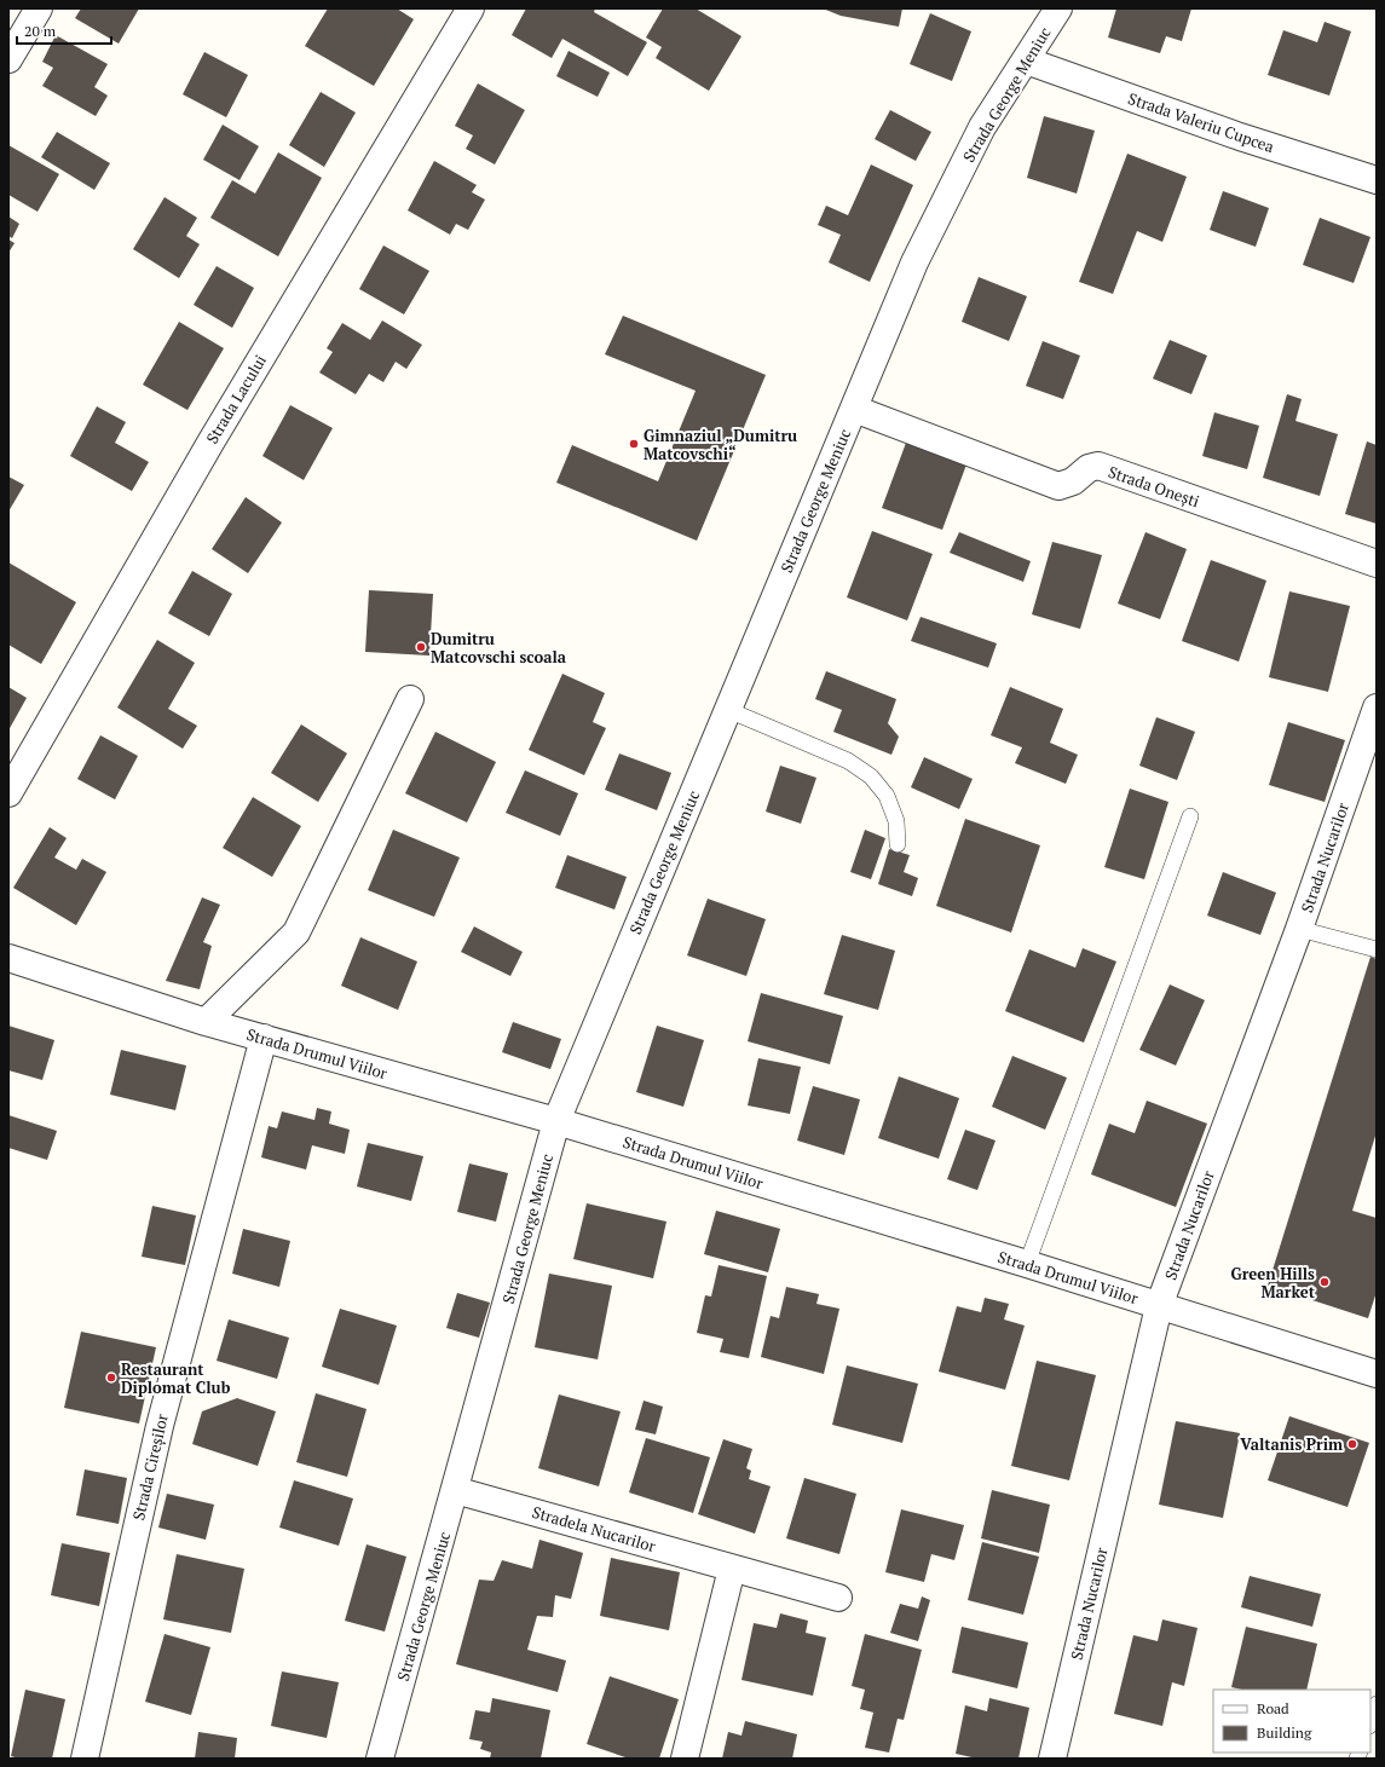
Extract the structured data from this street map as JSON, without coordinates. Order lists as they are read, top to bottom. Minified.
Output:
{"streets":{"street":["Strada George Meniuc","Strada Valeriu Cupcea","Strada Lacului","Strada Onești","Strada Nucarilor","Strada Drumul Viilor","Strada Cireșilor","Stradela Nucarilor"]},"crossings":[["Strada George Meniuc","Strada Valeriu Cupcea"],["Strada George Meniuc","Strada Onești"],["Strada George Meniuc","Strada Drumul Viilor"],["Strada George Meniuc","Stradela Nucarilor"],["Strada Nucarilor","Strada Drumul Viilor"],["Strada Drumul Viilor","Strada Cireșilor"]],"places":["Gimnaziul „Dumitru Matcovschi“","Dumitru Matcovschi scoala","Green Hills Market","Restaurant Diplomat Club","Valtanis Prim"],"legend":["Road","Building"],"scale_bar":"20 m"}
